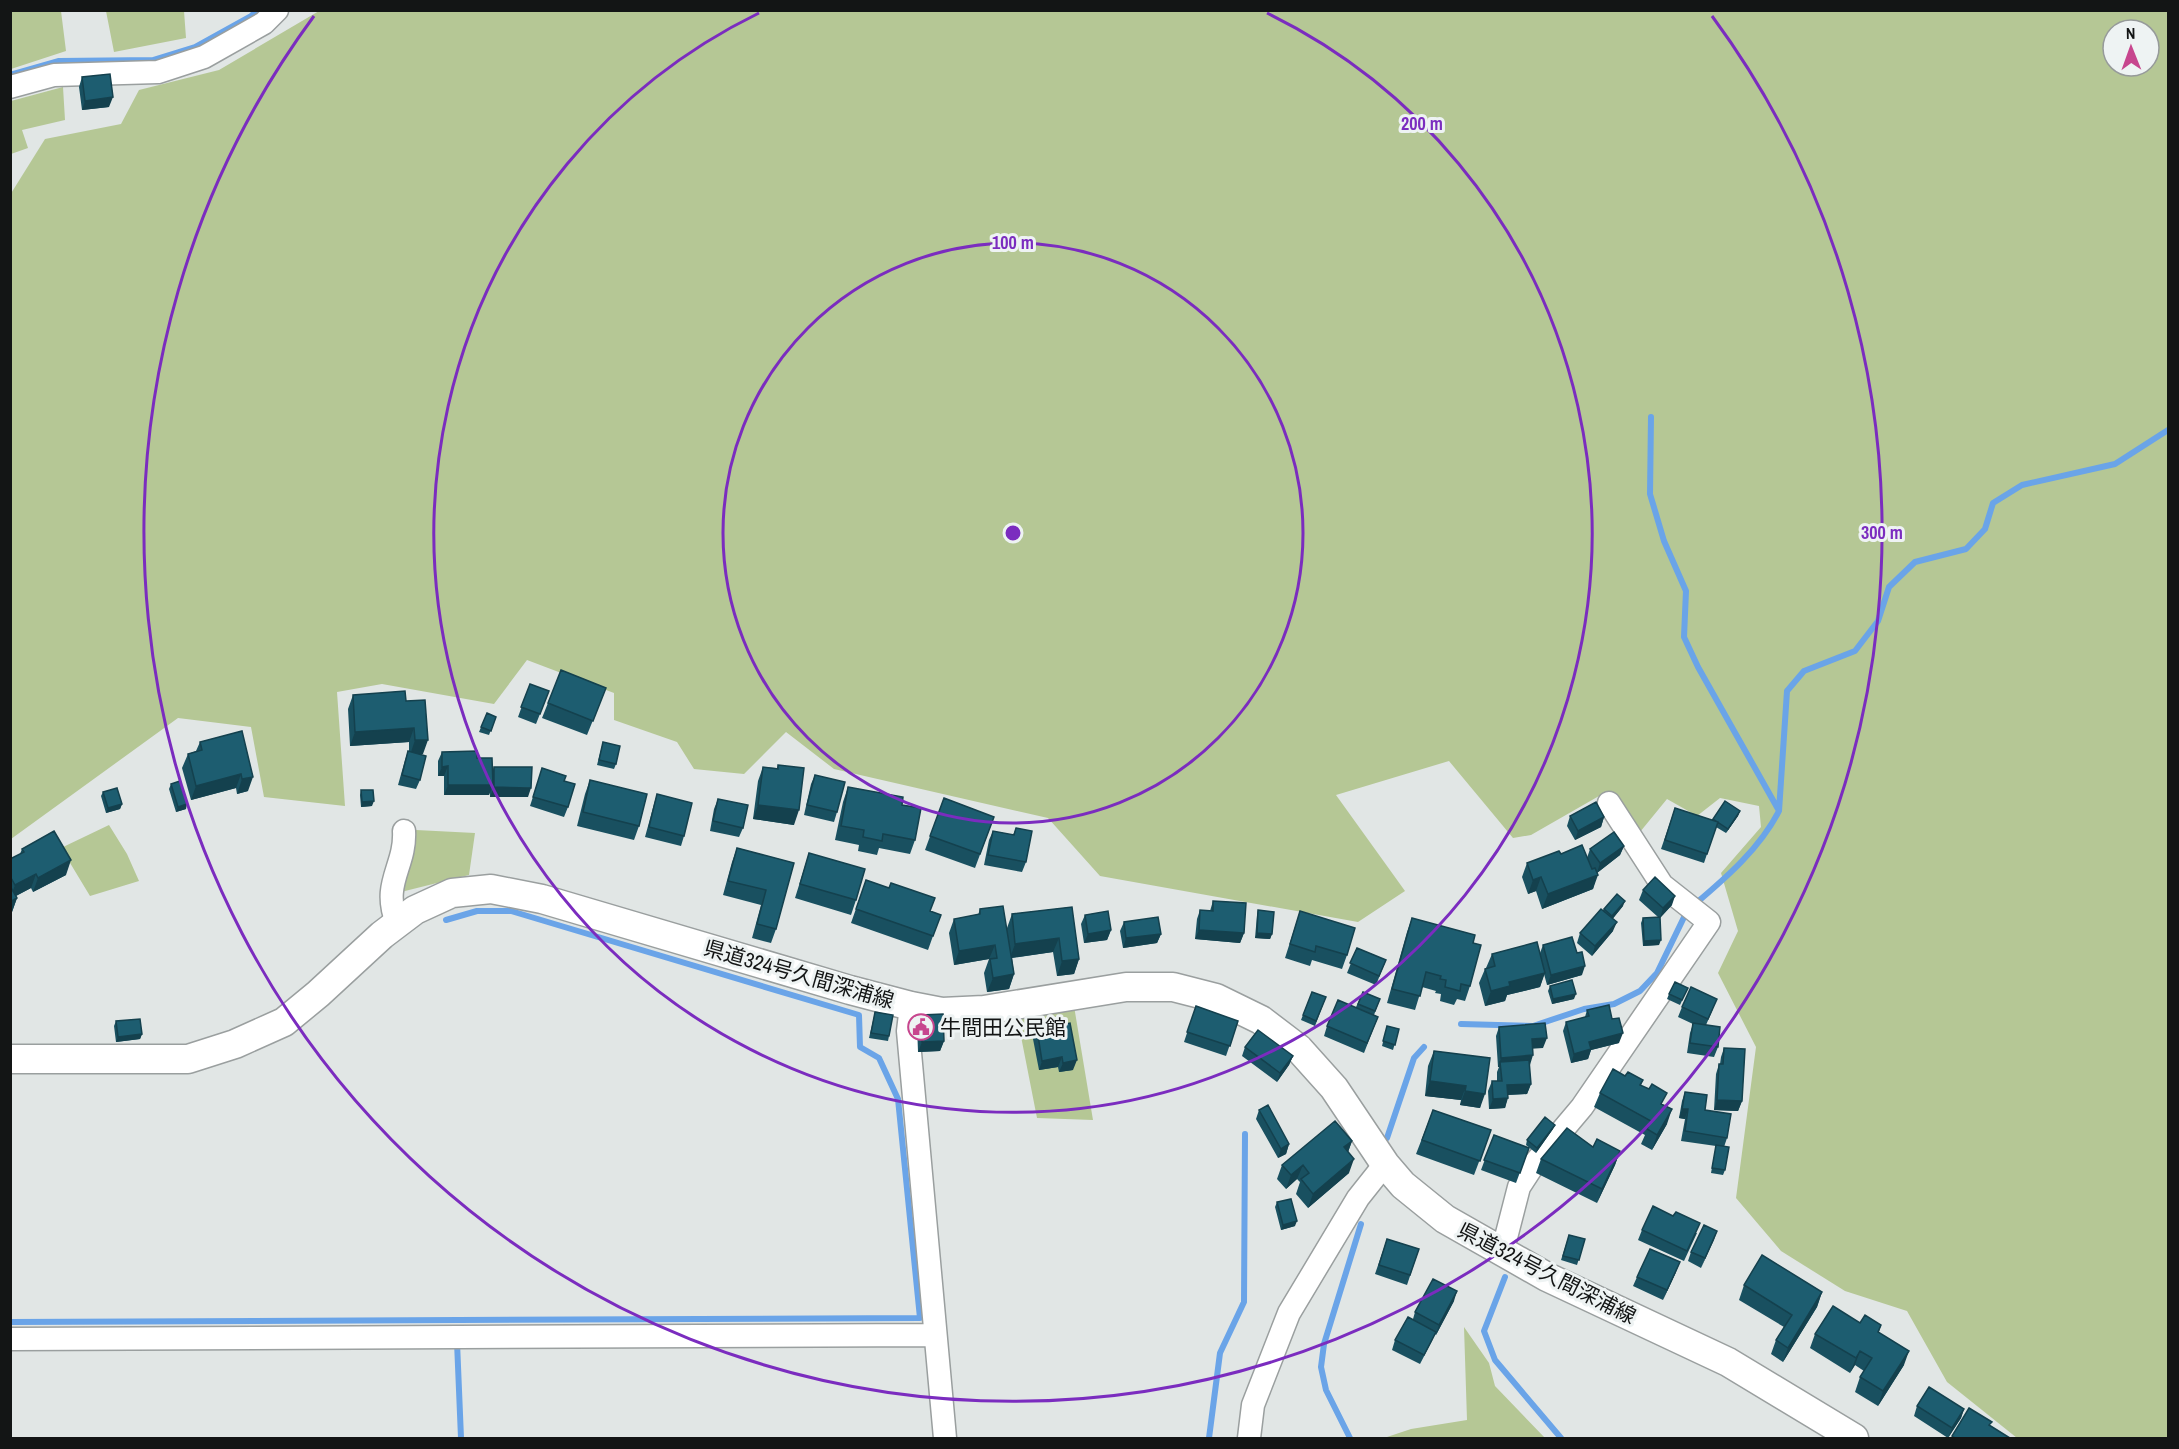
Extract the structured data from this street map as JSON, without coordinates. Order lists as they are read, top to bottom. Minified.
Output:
{"streets":{"main road":["県道324号久間深浦線"]},"places":{"public building":["牛間田公民館"]},"north":"top","rings":["200 m","100 m","300 m"]}
